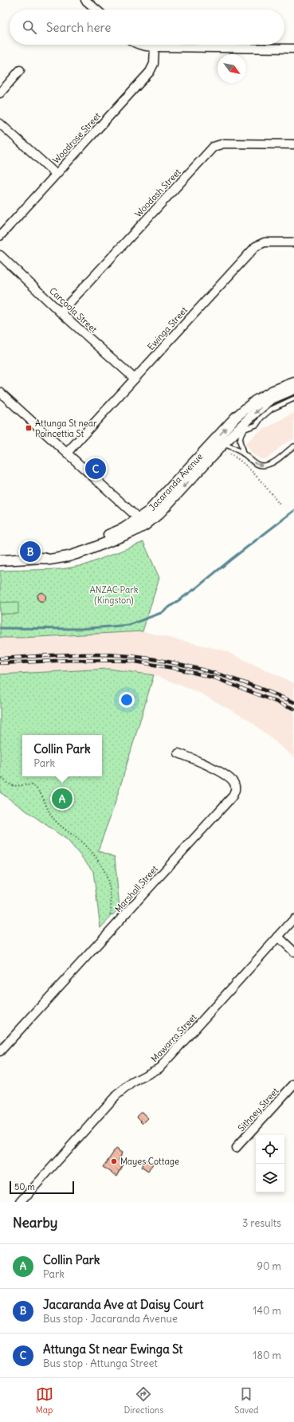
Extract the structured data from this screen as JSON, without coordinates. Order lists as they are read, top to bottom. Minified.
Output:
{"streets":{"street":["Woodrose Street","Woodash Street","Carcoola Street","Ewinga Street","Jacaranda Avenue","Marshall Street","Mawarra Street","Sithney Street"]},"crossings":[["Woodash Street","Carcoola Street"],["Carcoola Street","Ewinga Street"]],"parks":["ANZAC Park (Kingston)"],"places":{"transit":["Attunga St near Poincettia St"],"other":["Mayes Cottage"]},"scale_bar":"50 m","north":"bottom right","page":{"search":"Search here","pins":["C","B","A"],"popup":["Collin Park","Park"],"scale":"50 m","heading":["Nearby","3 results"],"list":[{"mark":"A","name":"Collin Park","note":"Park","value":"90 m"},{"mark":"B","name":"Jacaranda Ave at Daisy Court","note":"Bus stop · Jacaranda Avenue","value":"140 m"},{"mark":"C","name":"Attunga St near Ewinga St","note":"Bus stop · Attunga Street","value":"180 m"}],"nav":["Map","Directions","Saved"]}}
